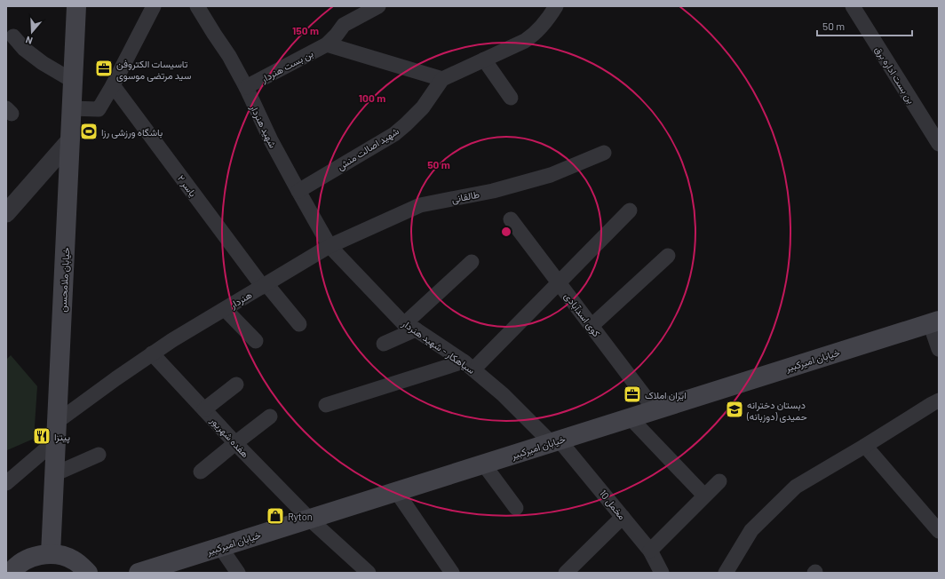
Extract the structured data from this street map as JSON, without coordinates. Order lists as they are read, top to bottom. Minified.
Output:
{"streets":{"main road":["خیابان ملامحسن","خیابان امیرکبیر"],"street":["بن بست هنردار","بن بست اداره برق","شهید هنردار","شهید اصالت منش","یاسر ۲","طالقانی","هنردار","کوی اسدآبادی","سیاهکار - شهید هنردار","هفده شهریور","مخمل 10"]},"crossings":[["بن بست هنردار","شهید هنردار"],["شهید هنردار","شهید اصالت منش"],["شهید هنردار","طالقانی"],["شهید هنردار","هنردار"],["شهید هنردار","سیاهکار - شهید هنردار"],["یاسر ۲","هنردار"],["طالقانی","هنردار"],["طالقانی","سیاهکار - شهید هنردار"],["خیابان ملامحسن","هنردار"],["هنردار","سیاهکار - شهید هنردار"],["هنردار","هفده شهریور"],["کوی اسدآبادی","خیابان امیرکبیر"],["سیاهکار - شهید هنردار","خیابان امیرکبیر"],["سیاهکار - شهید هنردار","مخمل 10"],["خیابان امیرکبیر","هفده شهریور"],["خیابان امیرکبیر","مخمل 10"]],"places":{"office":["تاسیسات الکتروفن سید مرتضی موسوی","ایران املاک"],"sports":["باشگاه ورزشی رزا"],"school or university":["دبستان دخترانه حمیدی (دوزبانه)"],"restaurant":["پیتزا"],"shop":["Ryton"]},"scale_bar":"50 m","north":"bottom","rings":["150 m","100 m","50 m"]}
